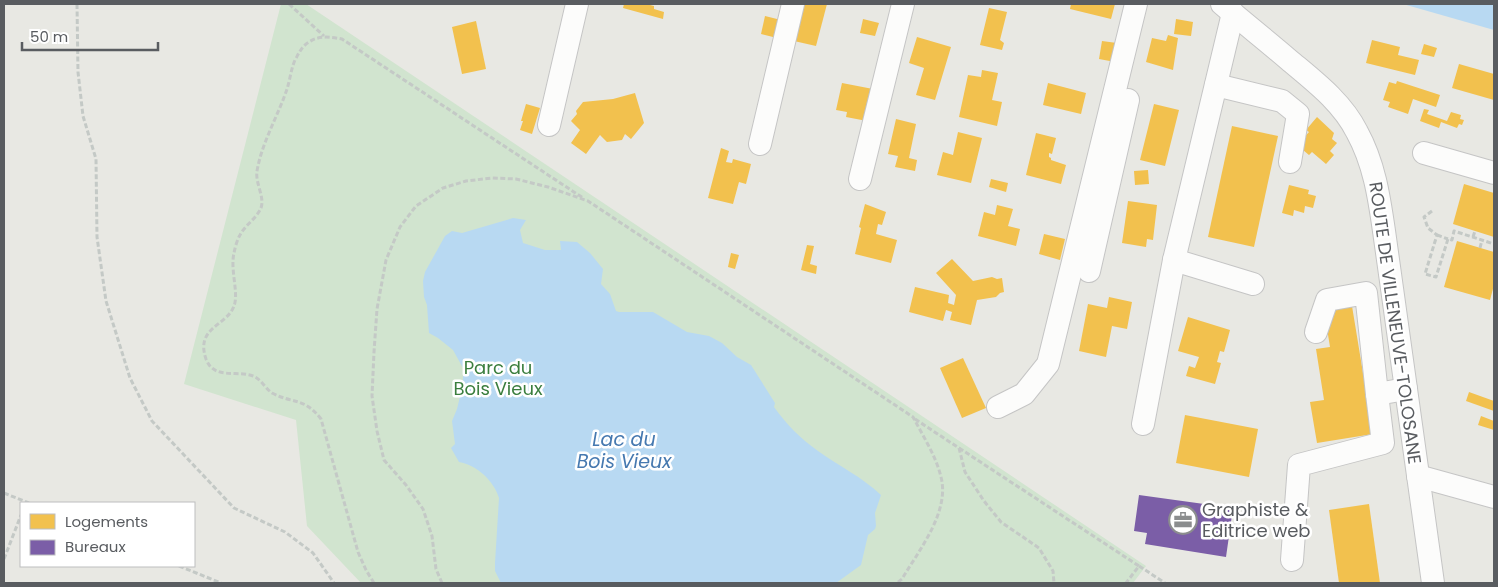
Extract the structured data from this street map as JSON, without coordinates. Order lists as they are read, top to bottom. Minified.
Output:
{"streets":{"street":["ROUTE DE VILLENEUVE-TOLOSANE"]},"water":["Lac du Bois Vieux"],"parks":["Parc du Bois Vieux"],"places":{"office":["Graphiste & Editrice web"]},"legend":["Logements","Bureaux"],"scale_bar":"50 m"}
